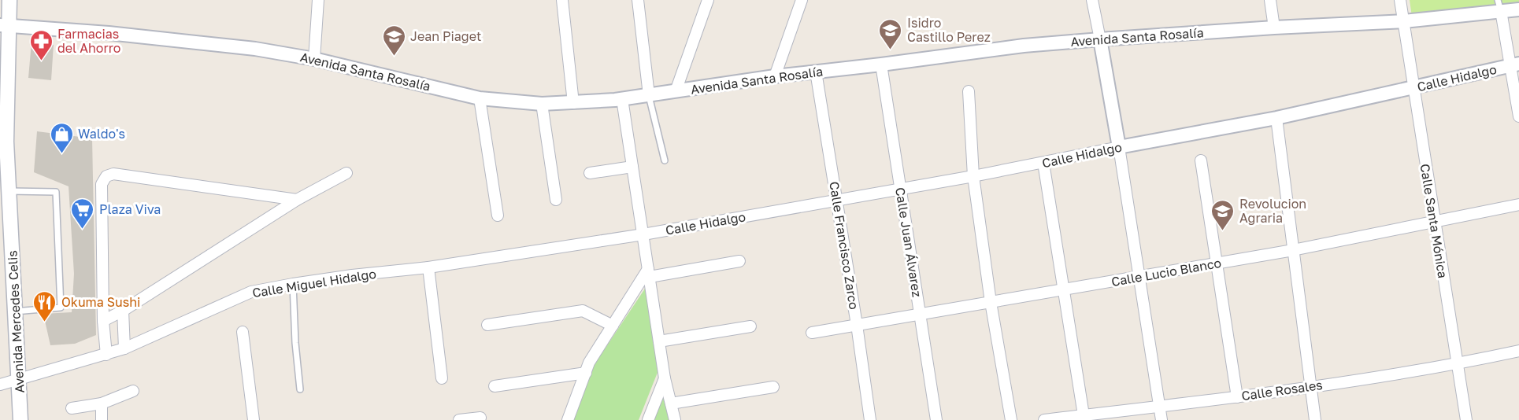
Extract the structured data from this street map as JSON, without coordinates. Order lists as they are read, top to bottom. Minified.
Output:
{"streets":{"main road":["Avenida Mercedes Celis"],"street":["Avenida Santa Rosalía","Calle Hidalgo","Calle Santa Mónica","Calle Juan Álvarez","Calle Francisco Zarco","Calle Lucio Blanco","Calle Miguel Hidalgo","Calle Rosales"]},"crossings":[["Avenida Santa Rosalía","Calle Santa Mónica"],["Avenida Santa Rosalía","Calle Juan Álvarez"],["Avenida Santa Rosalía","Calle Francisco Zarco"],["Avenida Santa Rosalía","Avenida Mercedes Celis"],["Calle Hidalgo","Calle Santa Mónica"],["Calle Hidalgo","Calle Juan Álvarez"],["Calle Hidalgo","Calle Francisco Zarco"],["Calle Hidalgo","Calle Miguel Hidalgo"],["Calle Santa Mónica","Calle Lucio Blanco"],["Calle Santa Mónica","Calle Rosales"],["Calle Juan Álvarez","Calle Lucio Blanco"],["Calle Francisco Zarco","Calle Lucio Blanco"],["Calle Miguel Hidalgo","Avenida Mercedes Celis"]],"places":{"school or university":["Isidro Castillo Perez","Jean Piaget","Revolucion Agraria"],"pharmacy":["Farmacias del Ahorro"],"shop":["Waldo's"],"supermarket":["Plaza Viva"],"restaurant":["Okuma Sushi"]}}
